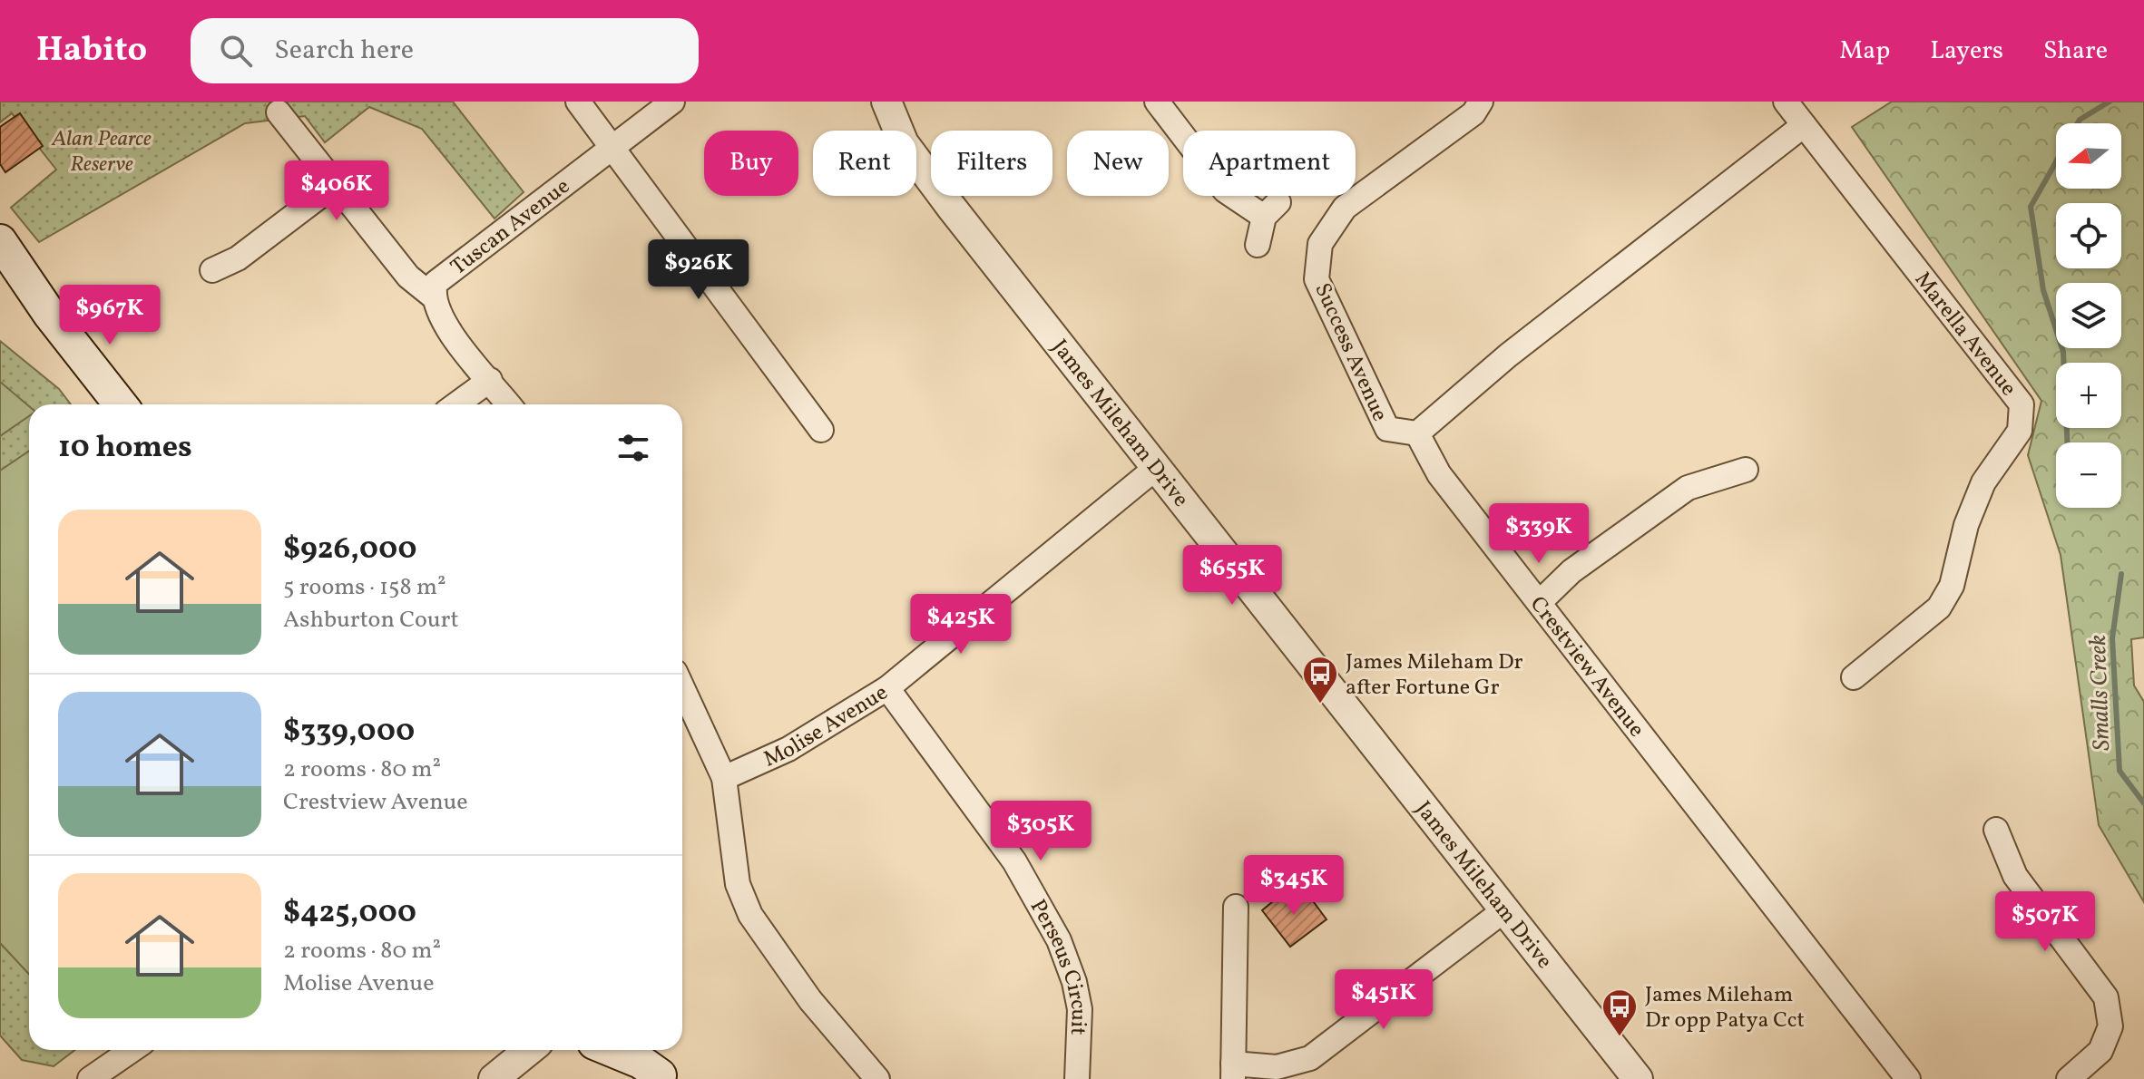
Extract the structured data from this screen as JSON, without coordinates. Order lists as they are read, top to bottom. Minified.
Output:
{"streets":{"street":["Tuscan Avenue","Marella Avenue","Success Avenue","James Mileham Drive","Crestview Avenue","Molise Avenue","Perseus Circuit"]},"crossings":[["Success Avenue","Crestview Avenue"],["James Mileham Drive","Molise Avenue"],["Molise Avenue","Perseus Circuit"]],"water":["Smalls Creek"],"parks":["Alan Pearce Reserve"],"places":{"bus stop":["James Mileham Dr after Fortune Gr","James Mileham Dr opp Patya Cct"]},"north":"left","page":{"header":"Habito","search":"Search here","nav":["Map","Layers","Share"],"map_buttons":["+","−"],"chip":["Buy","Rent","Filters","New","Apartment"],"price":["$406K","$926K","$967K","$339K","$655K","$425K","$305K","$345K","$507K","$451K"],"heading":"10 homes","list":[{"name":"$926,000","note":"5 rooms · 158 m² · Ashburton Court"},{"name":"$339,000","note":"2 rooms · 80 m² · Crestview Avenue"},{"name":"$425,000","note":"2 rooms · 80 m² · Molise Avenue"}]}}
